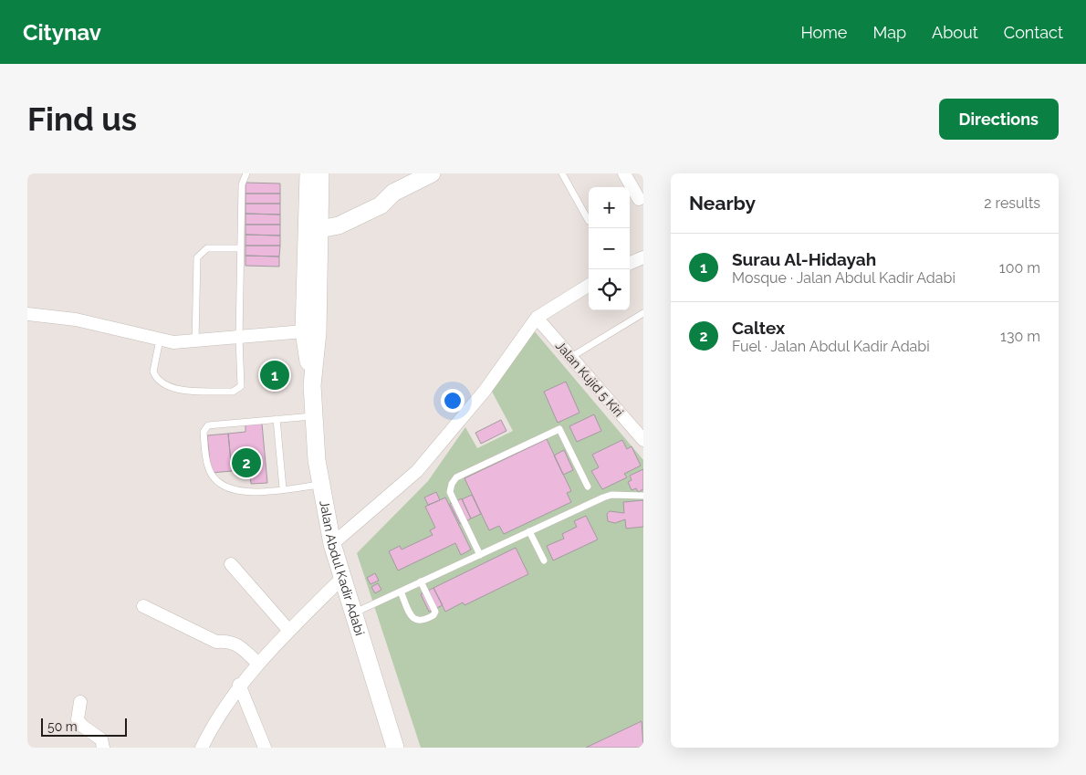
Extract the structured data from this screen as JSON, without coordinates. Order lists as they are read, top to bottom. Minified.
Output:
{"streets":{"main road":["Jalan Abdul Kadir Adabi"],"street":["Jalan Kujid 5 Kiri"]},"scale_bar":"50 m","page":{"header":"Citynav","nav":["Home","Map","About","Contact"],"buttons":"Directions","title":"Find us","heading":["Nearby","2 results"],"map_buttons":["+","−"],"list":[{"mark":"1","name":"Surau Al-Hidayah","note":"Mosque · Jalan Abdul Kadir Adabi","value":"100 m"},{"mark":"2","name":"Caltex","note":"Fuel · Jalan Abdul Kadir Adabi","value":"130 m"}],"pins":["1","2"],"scale":"50 m"}}
